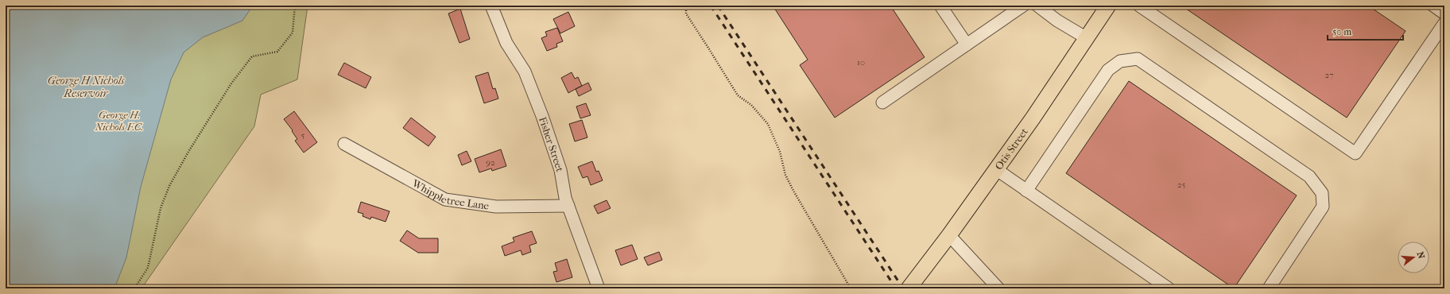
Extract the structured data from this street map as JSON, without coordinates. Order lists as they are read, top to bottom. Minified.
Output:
{"streets":{"main road":["Otis Street"],"street":["Fisher Street","Whippletree Lane"]},"crossings":[["Fisher Street","Whippletree Lane"]],"water":["George H Nichols Reservoir"],"parks":["George H. Nichols F.C."],"house_numbers":["10","27","5","92","25"],"scale_bar":"50 m","north":"right"}
